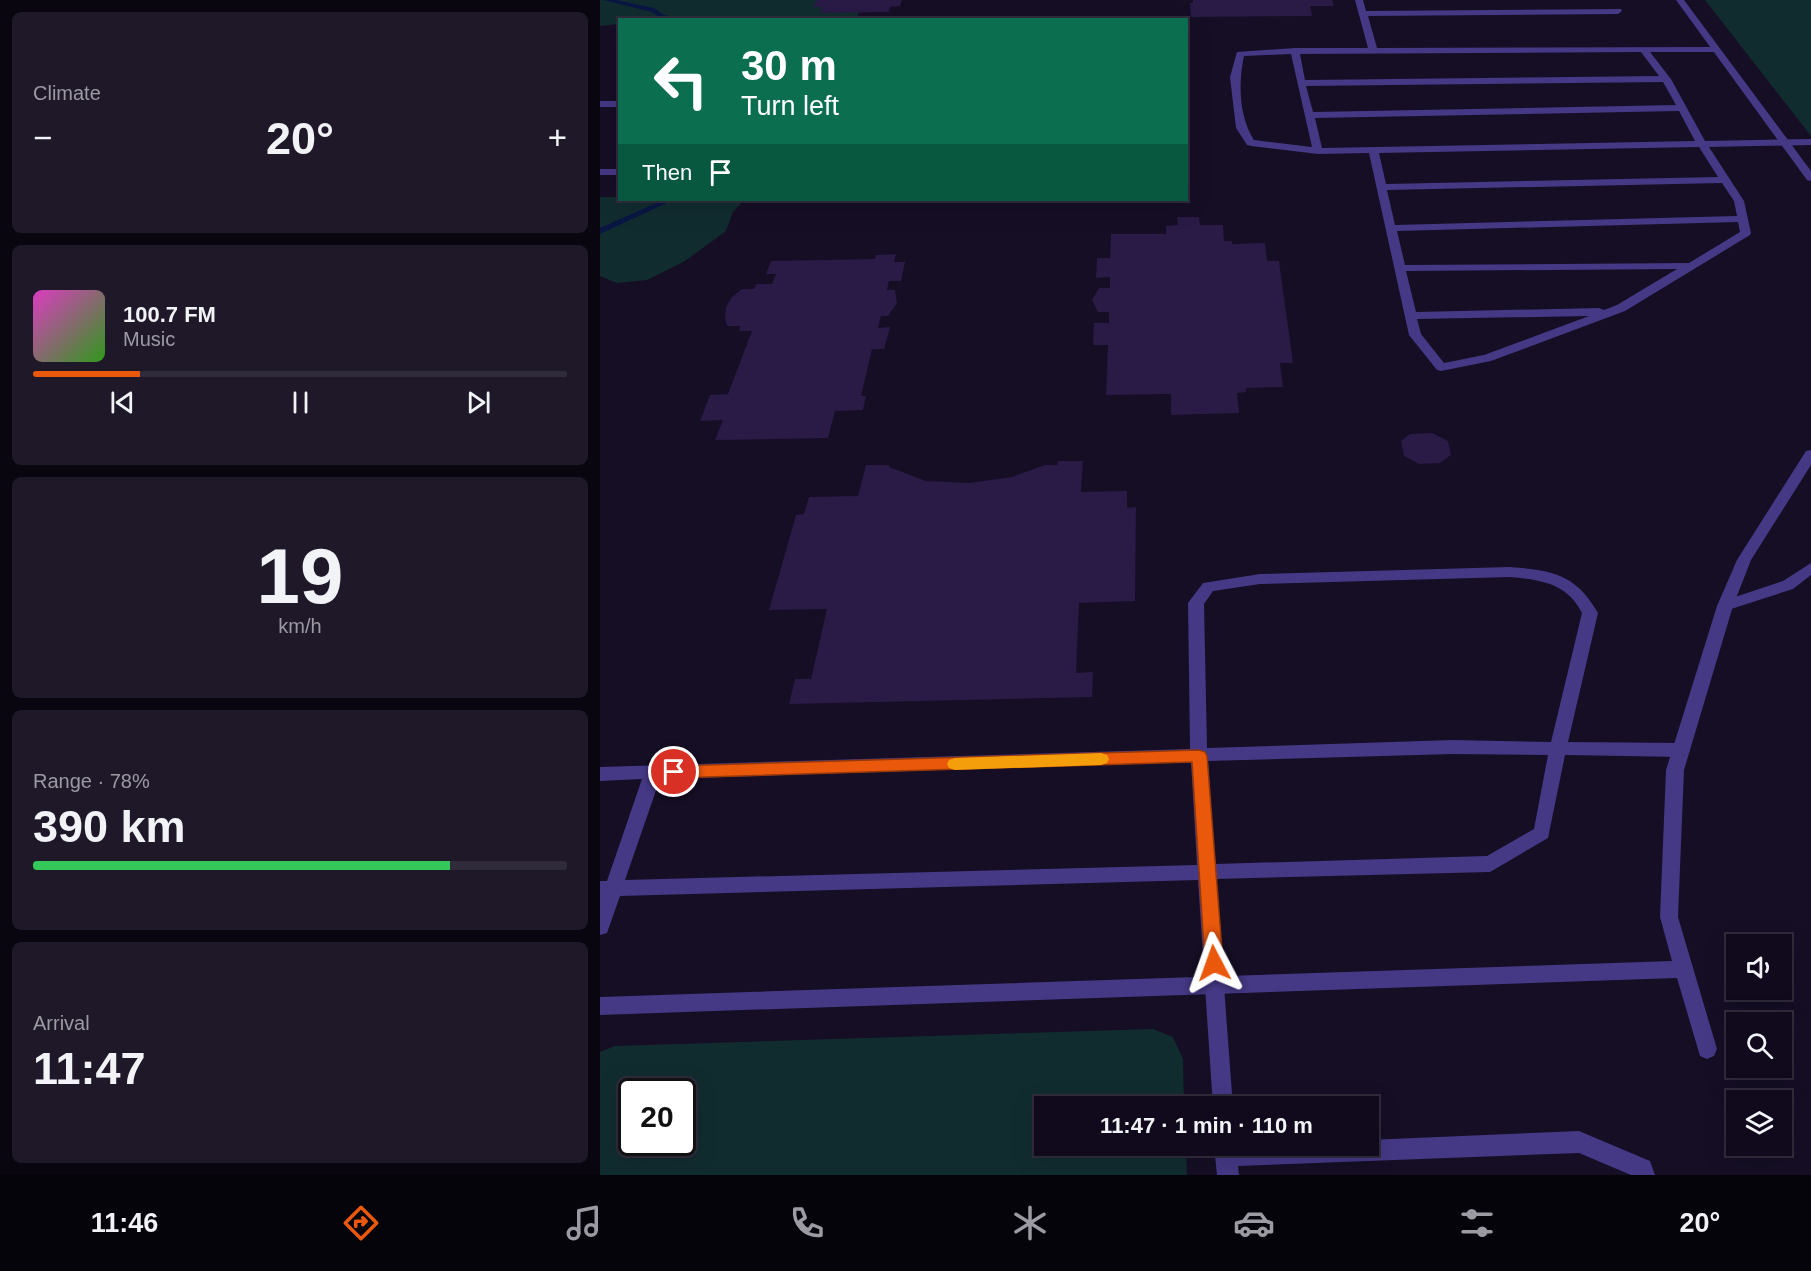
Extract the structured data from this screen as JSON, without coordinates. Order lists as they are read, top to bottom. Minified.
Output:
{"page":{"tile":["Climate",["19","km/h"],["Range · 78%","390 km"],["Arrival","11:47"]],"turn":["30 m","Turn left"],"heat":["−","20°","+"],"then":"Then","song":["100.7 FM","Music"],"limit":"20","trip":"11:47 · 1 min · 110 m","tabs":["11:46","20°"]}}
